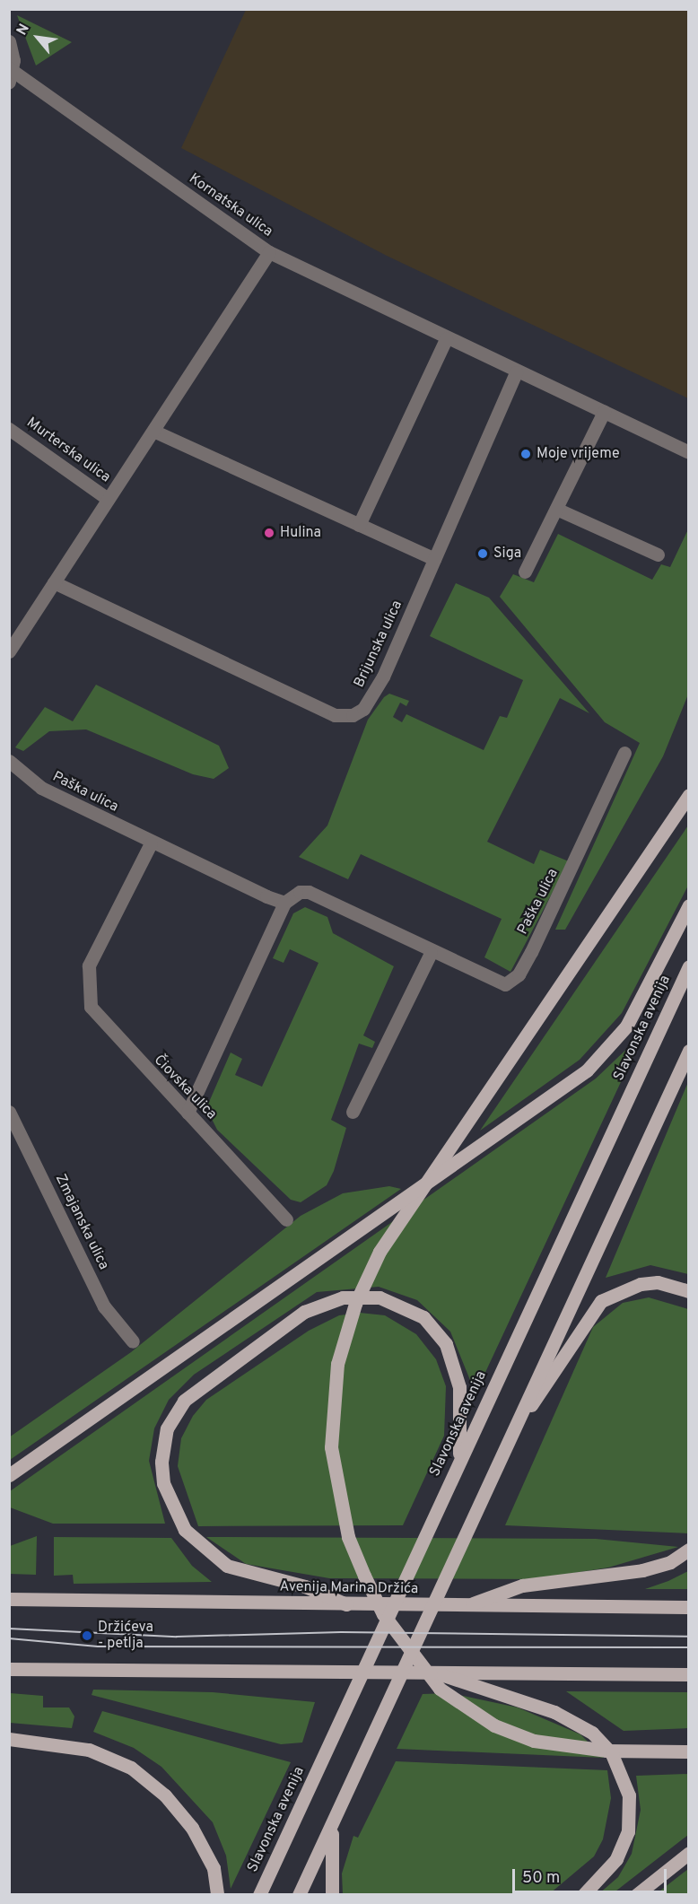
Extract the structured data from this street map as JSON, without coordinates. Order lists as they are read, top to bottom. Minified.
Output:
{"streets":{"main road":["Slavonska avenija","Avenija Marina Držića"],"street":["Kornatska ulica","Murterska ulica","Brijunska ulica","Paška ulica","Čiovska ulica","Zmajanska ulica"]},"crossings":[["Paška ulica","Čiovska ulica"]],"places":["Moje vrijeme","Hulina","Siga","Držićeva - petlja"],"scale_bar":"50 m","north":"top left"}
